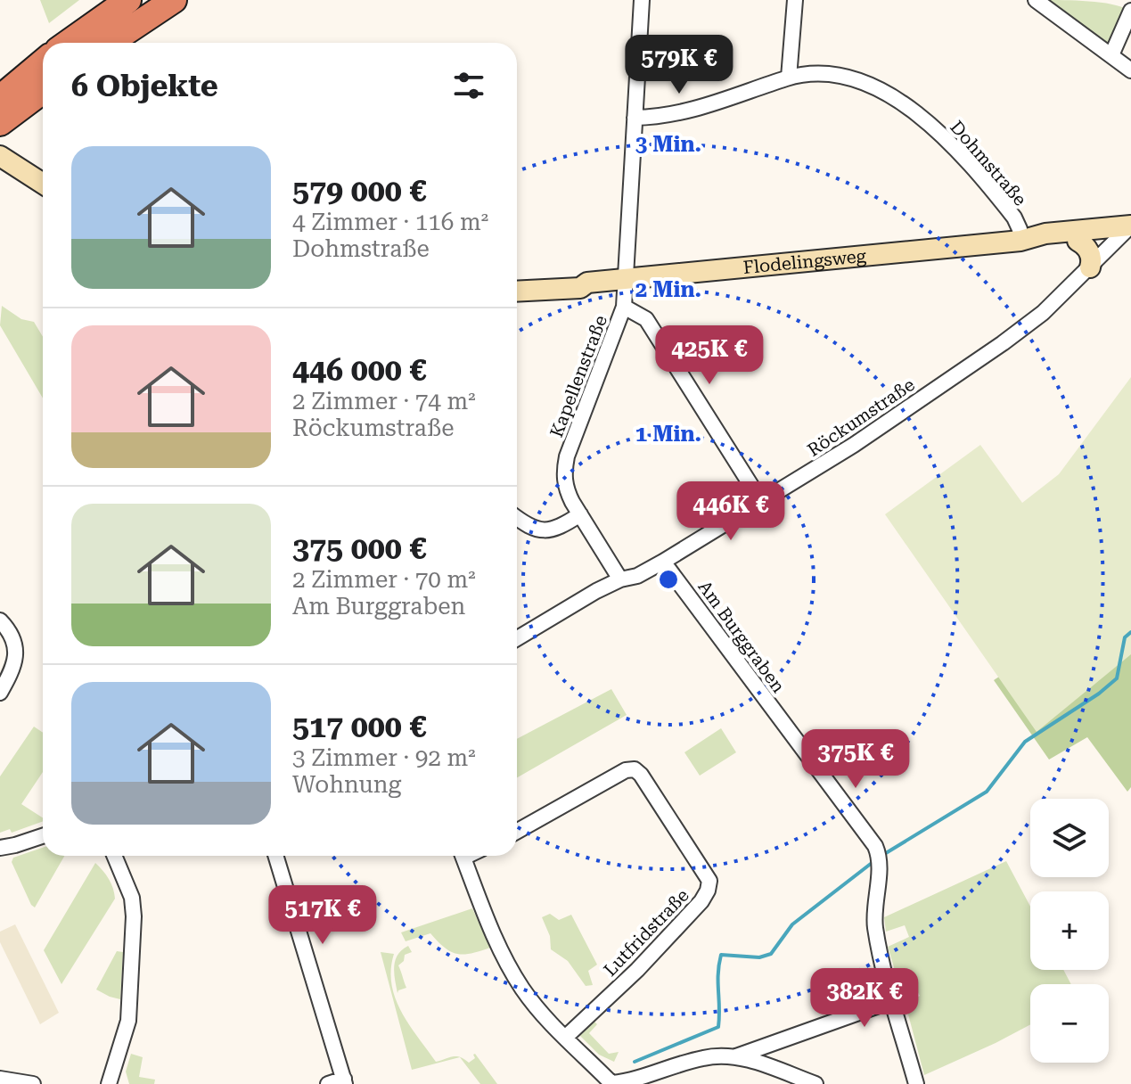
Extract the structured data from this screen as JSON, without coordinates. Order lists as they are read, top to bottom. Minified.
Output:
{"streets":{"street":["Dohmstraße","Flodelingsweg","Kapellenstraße","Röckumstraße","Am Burggraben","Lutfridstraße"]},"crossings":[["Dohmstraße","Flodelingsweg"],["Dohmstraße","Kapellenstraße"],["Flodelingsweg","Kapellenstraße"],["Flodelingsweg","Röckumstraße"],["Kapellenstraße","Röckumstraße"],["Röckumstraße","Am Burggraben"]],"page":{"price":["579K €","425K €","446K €","375K €","517K €","382K €"],"heading":"6 Objekte","list":[{"name":"579 000 €","note":"4 Zimmer · 116 m² · Dohmstraße"},{"name":"446 000 €","note":"2 Zimmer · 74 m² · Röckumstraße"},{"name":"375 000 €","note":"2 Zimmer · 70 m² · Am Burggraben"},{"name":"517 000 €","note":"3 Zimmer · 92 m² · Wohnung"}],"map_buttons":["+","−"]},"rings":["3 Min.","2 Min.","1 Min."]}
